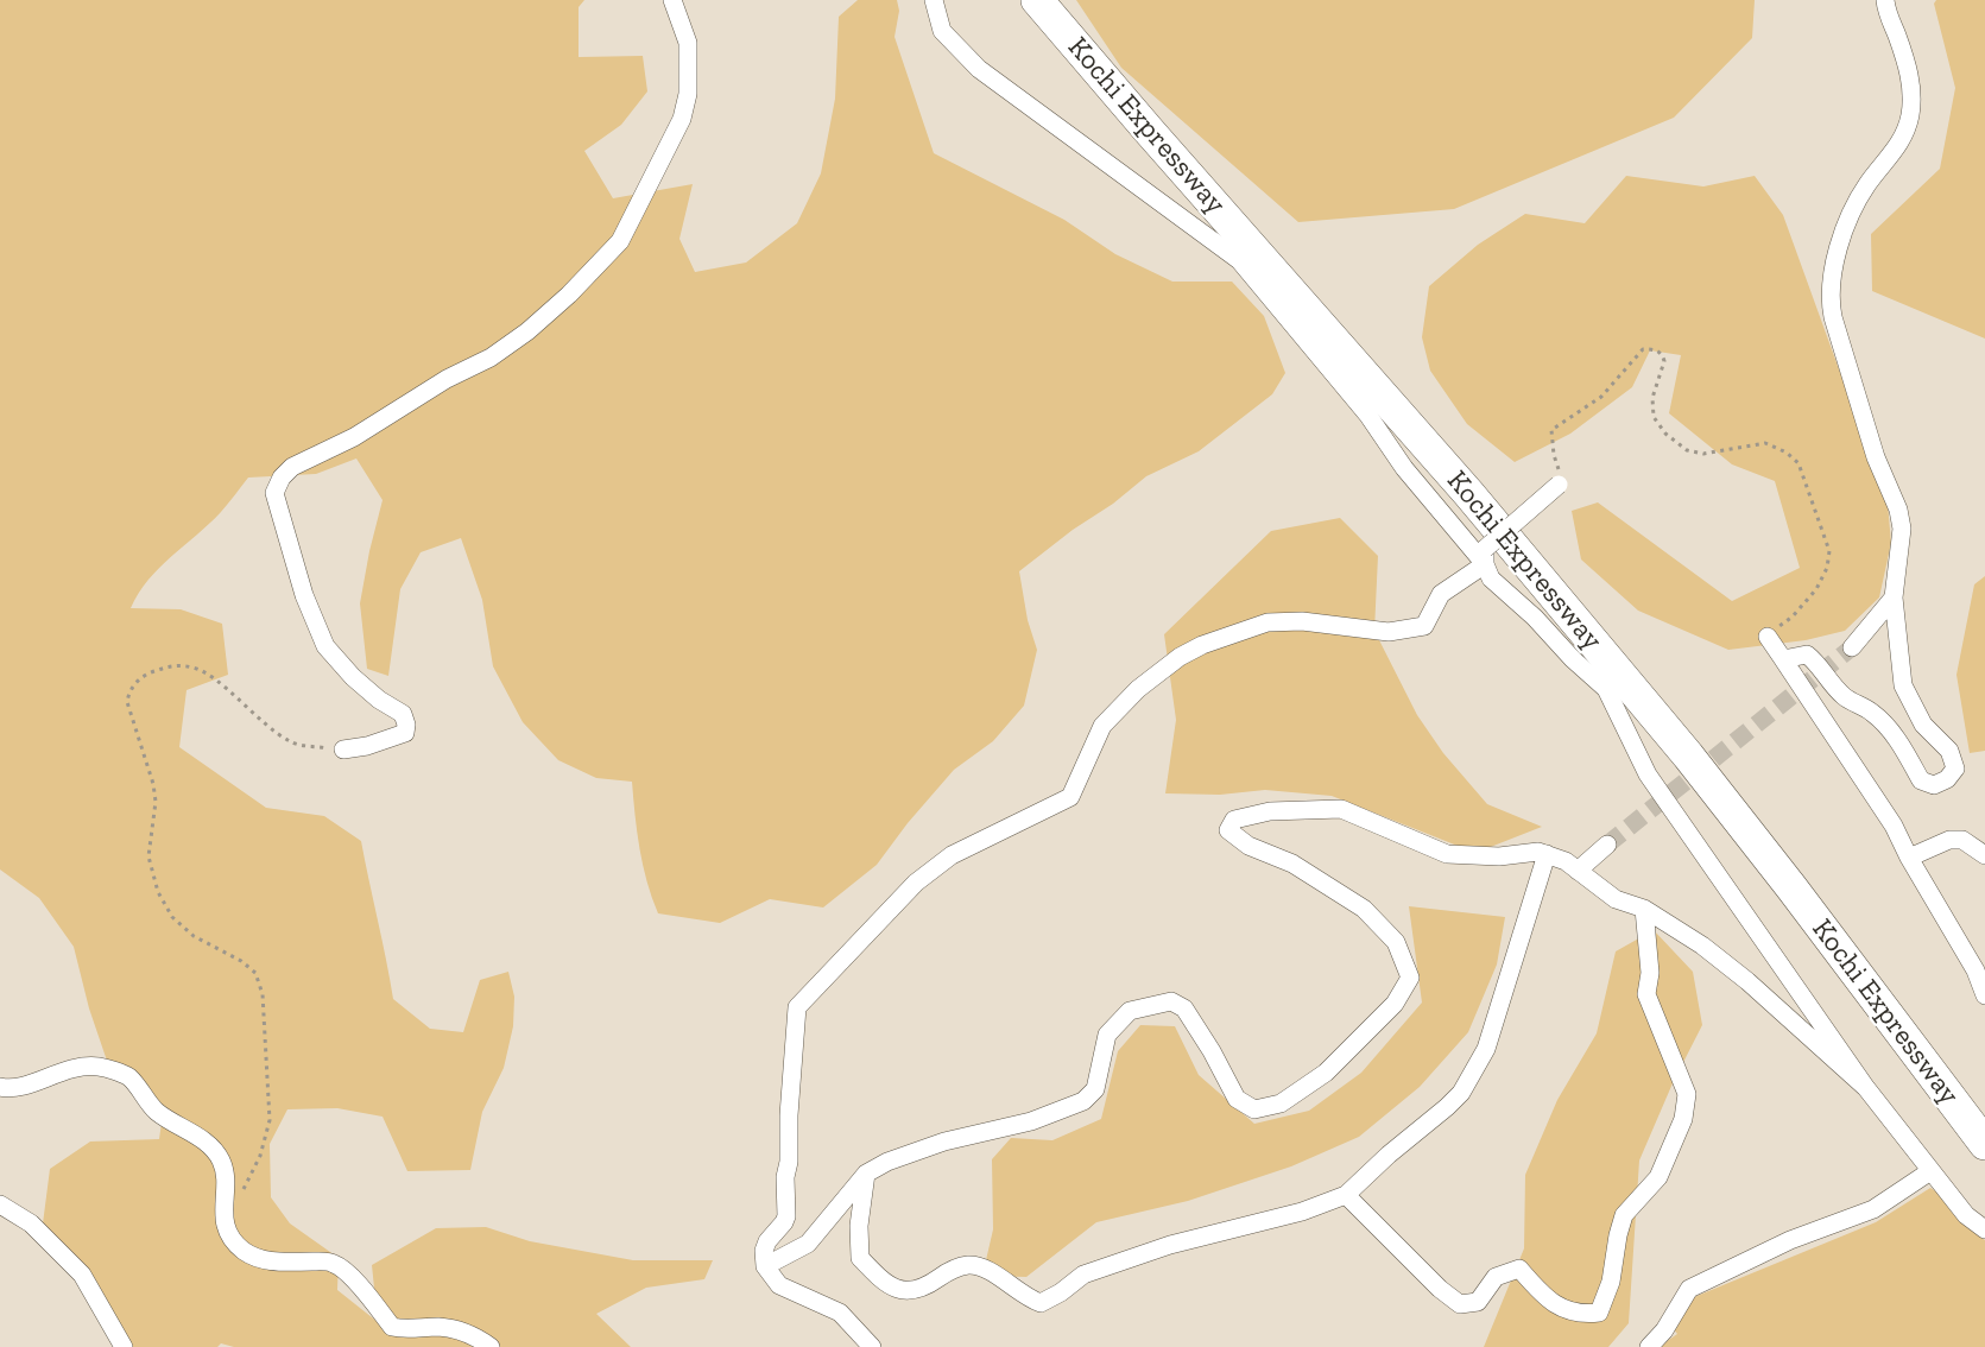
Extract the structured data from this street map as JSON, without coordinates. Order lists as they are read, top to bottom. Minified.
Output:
{"streets":{"highway":["Kochi Expressway"]}}
